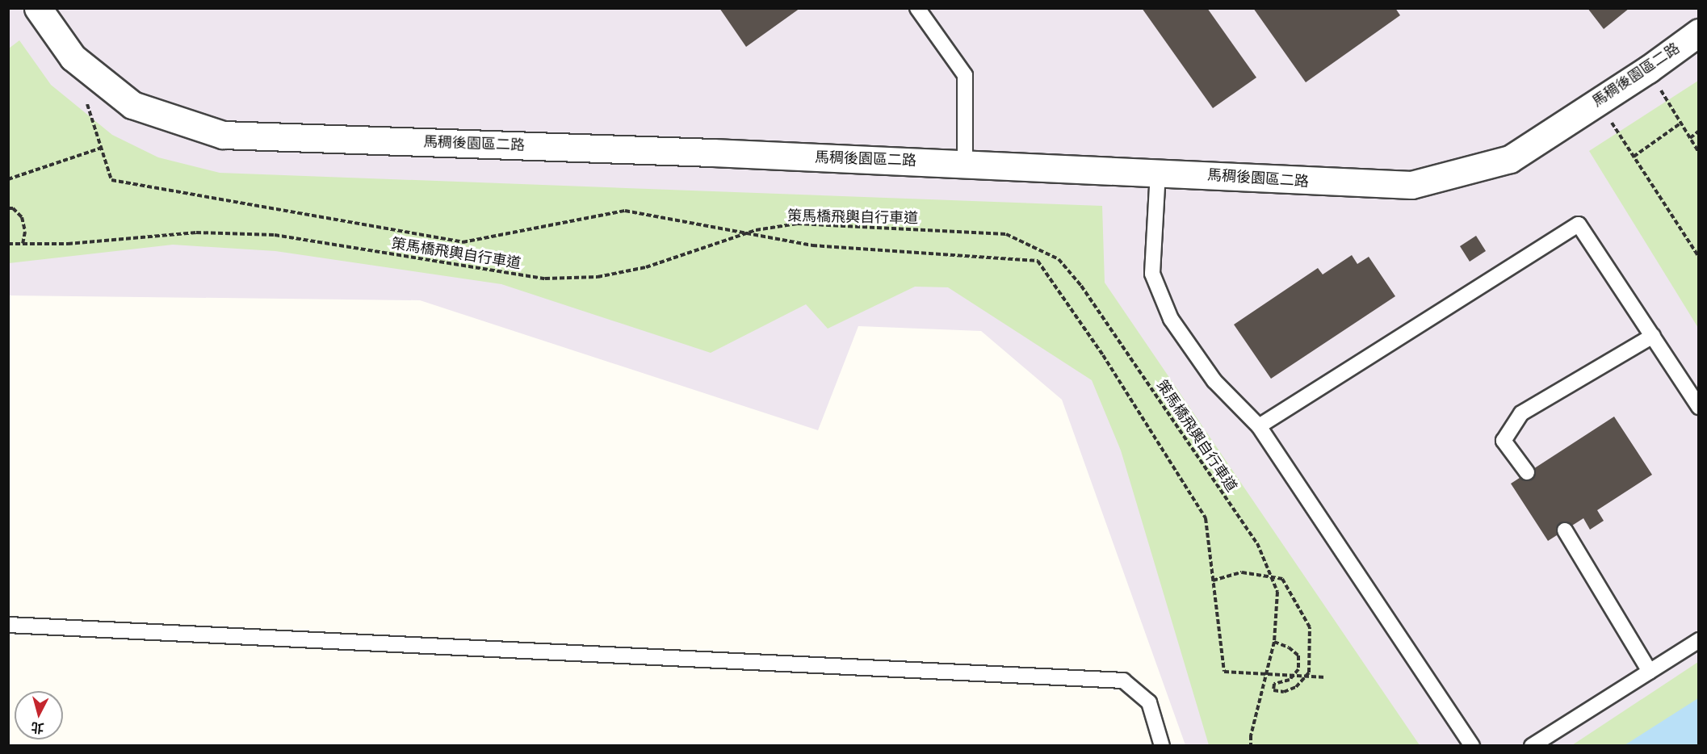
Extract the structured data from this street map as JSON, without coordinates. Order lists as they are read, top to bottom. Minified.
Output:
{"streets":{"street":["馬稠後園區二路"],"path":["策馬橋飛輿自行車道"]},"north":"bottom"}
